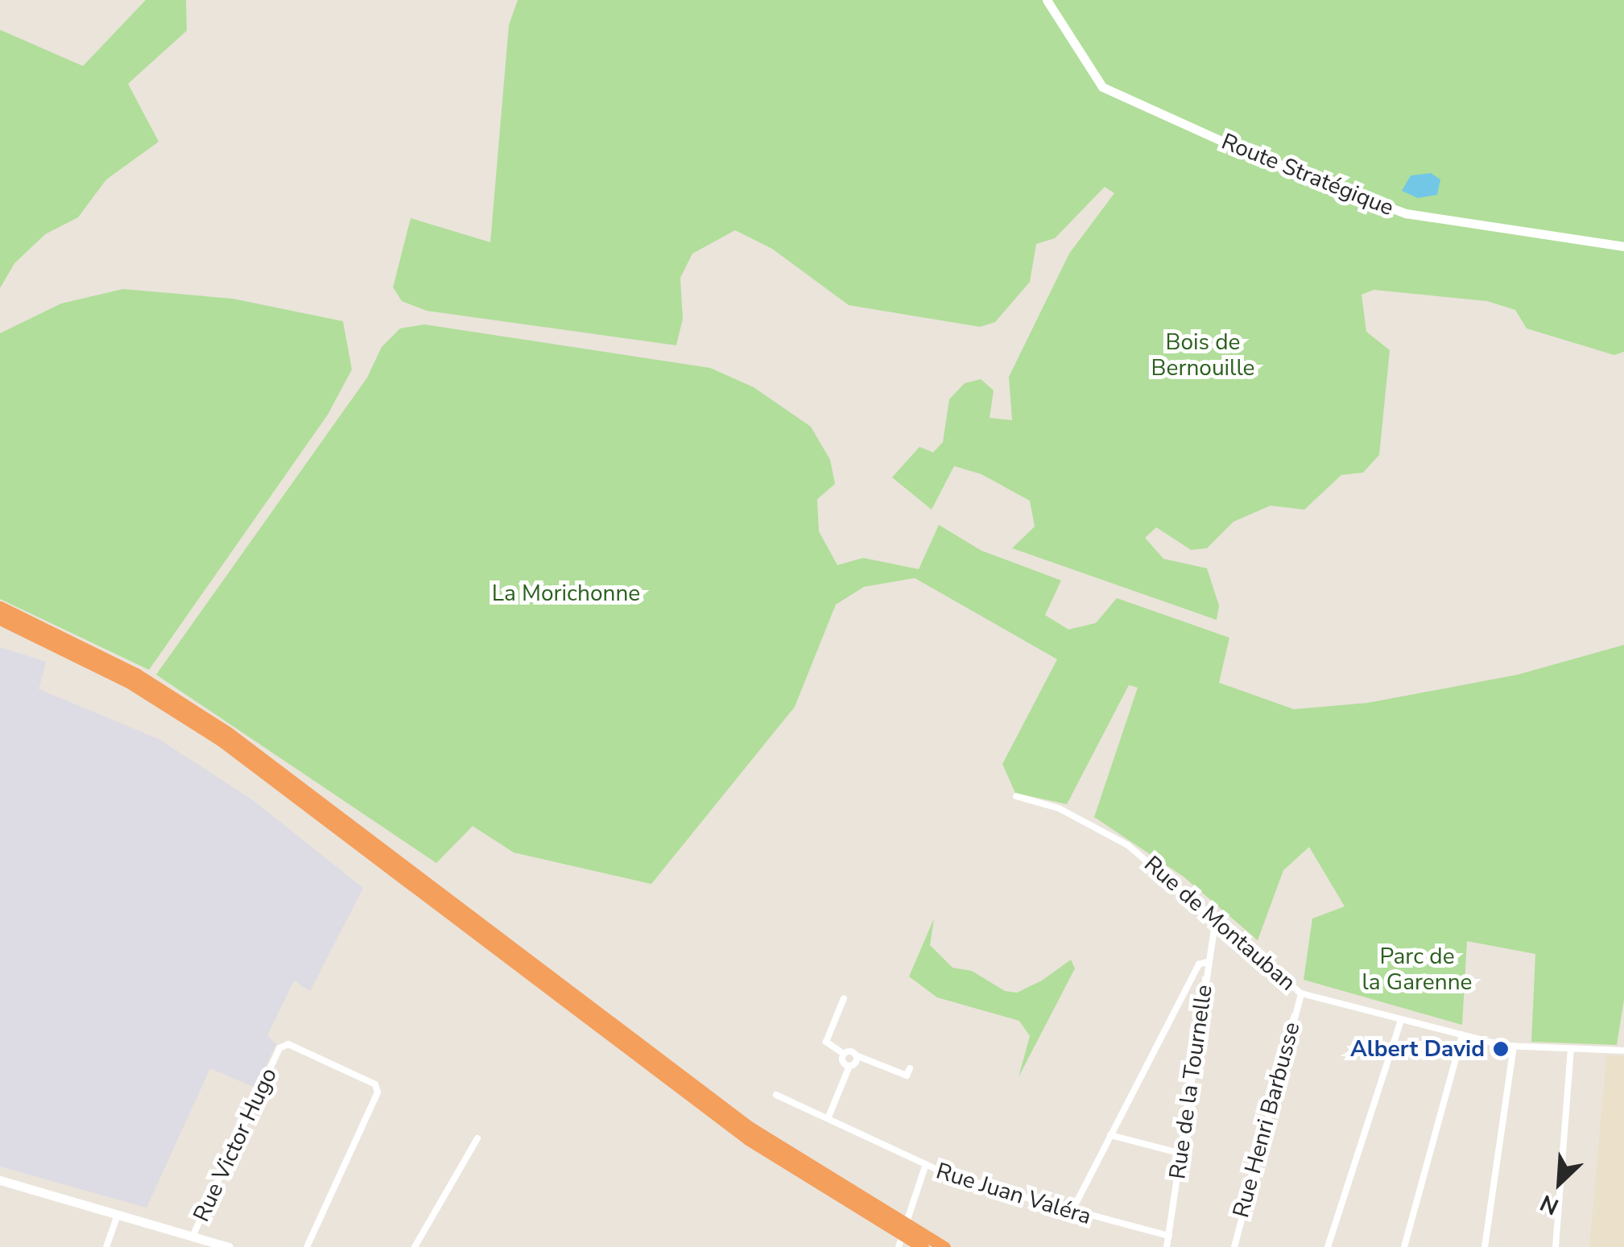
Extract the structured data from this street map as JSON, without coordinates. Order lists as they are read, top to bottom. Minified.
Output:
{"streets":{"street":["Route Stratégique","Rue de Montauban","Rue de la Tournelle","Rue Henri Barbusse","Rue Victor Hugo","Rue Juan Valéra"]},"crossings":[["Rue de Montauban","Rue de la Tournelle"],["Rue de Montauban","Rue Henri Barbusse"],["Rue de la Tournelle","Rue Juan Valéra"]],"parks":["Bois de Bernouille","La Morichonne","Parc de la Garenne"],"places":["Albert David"],"north":"bottom left"}
